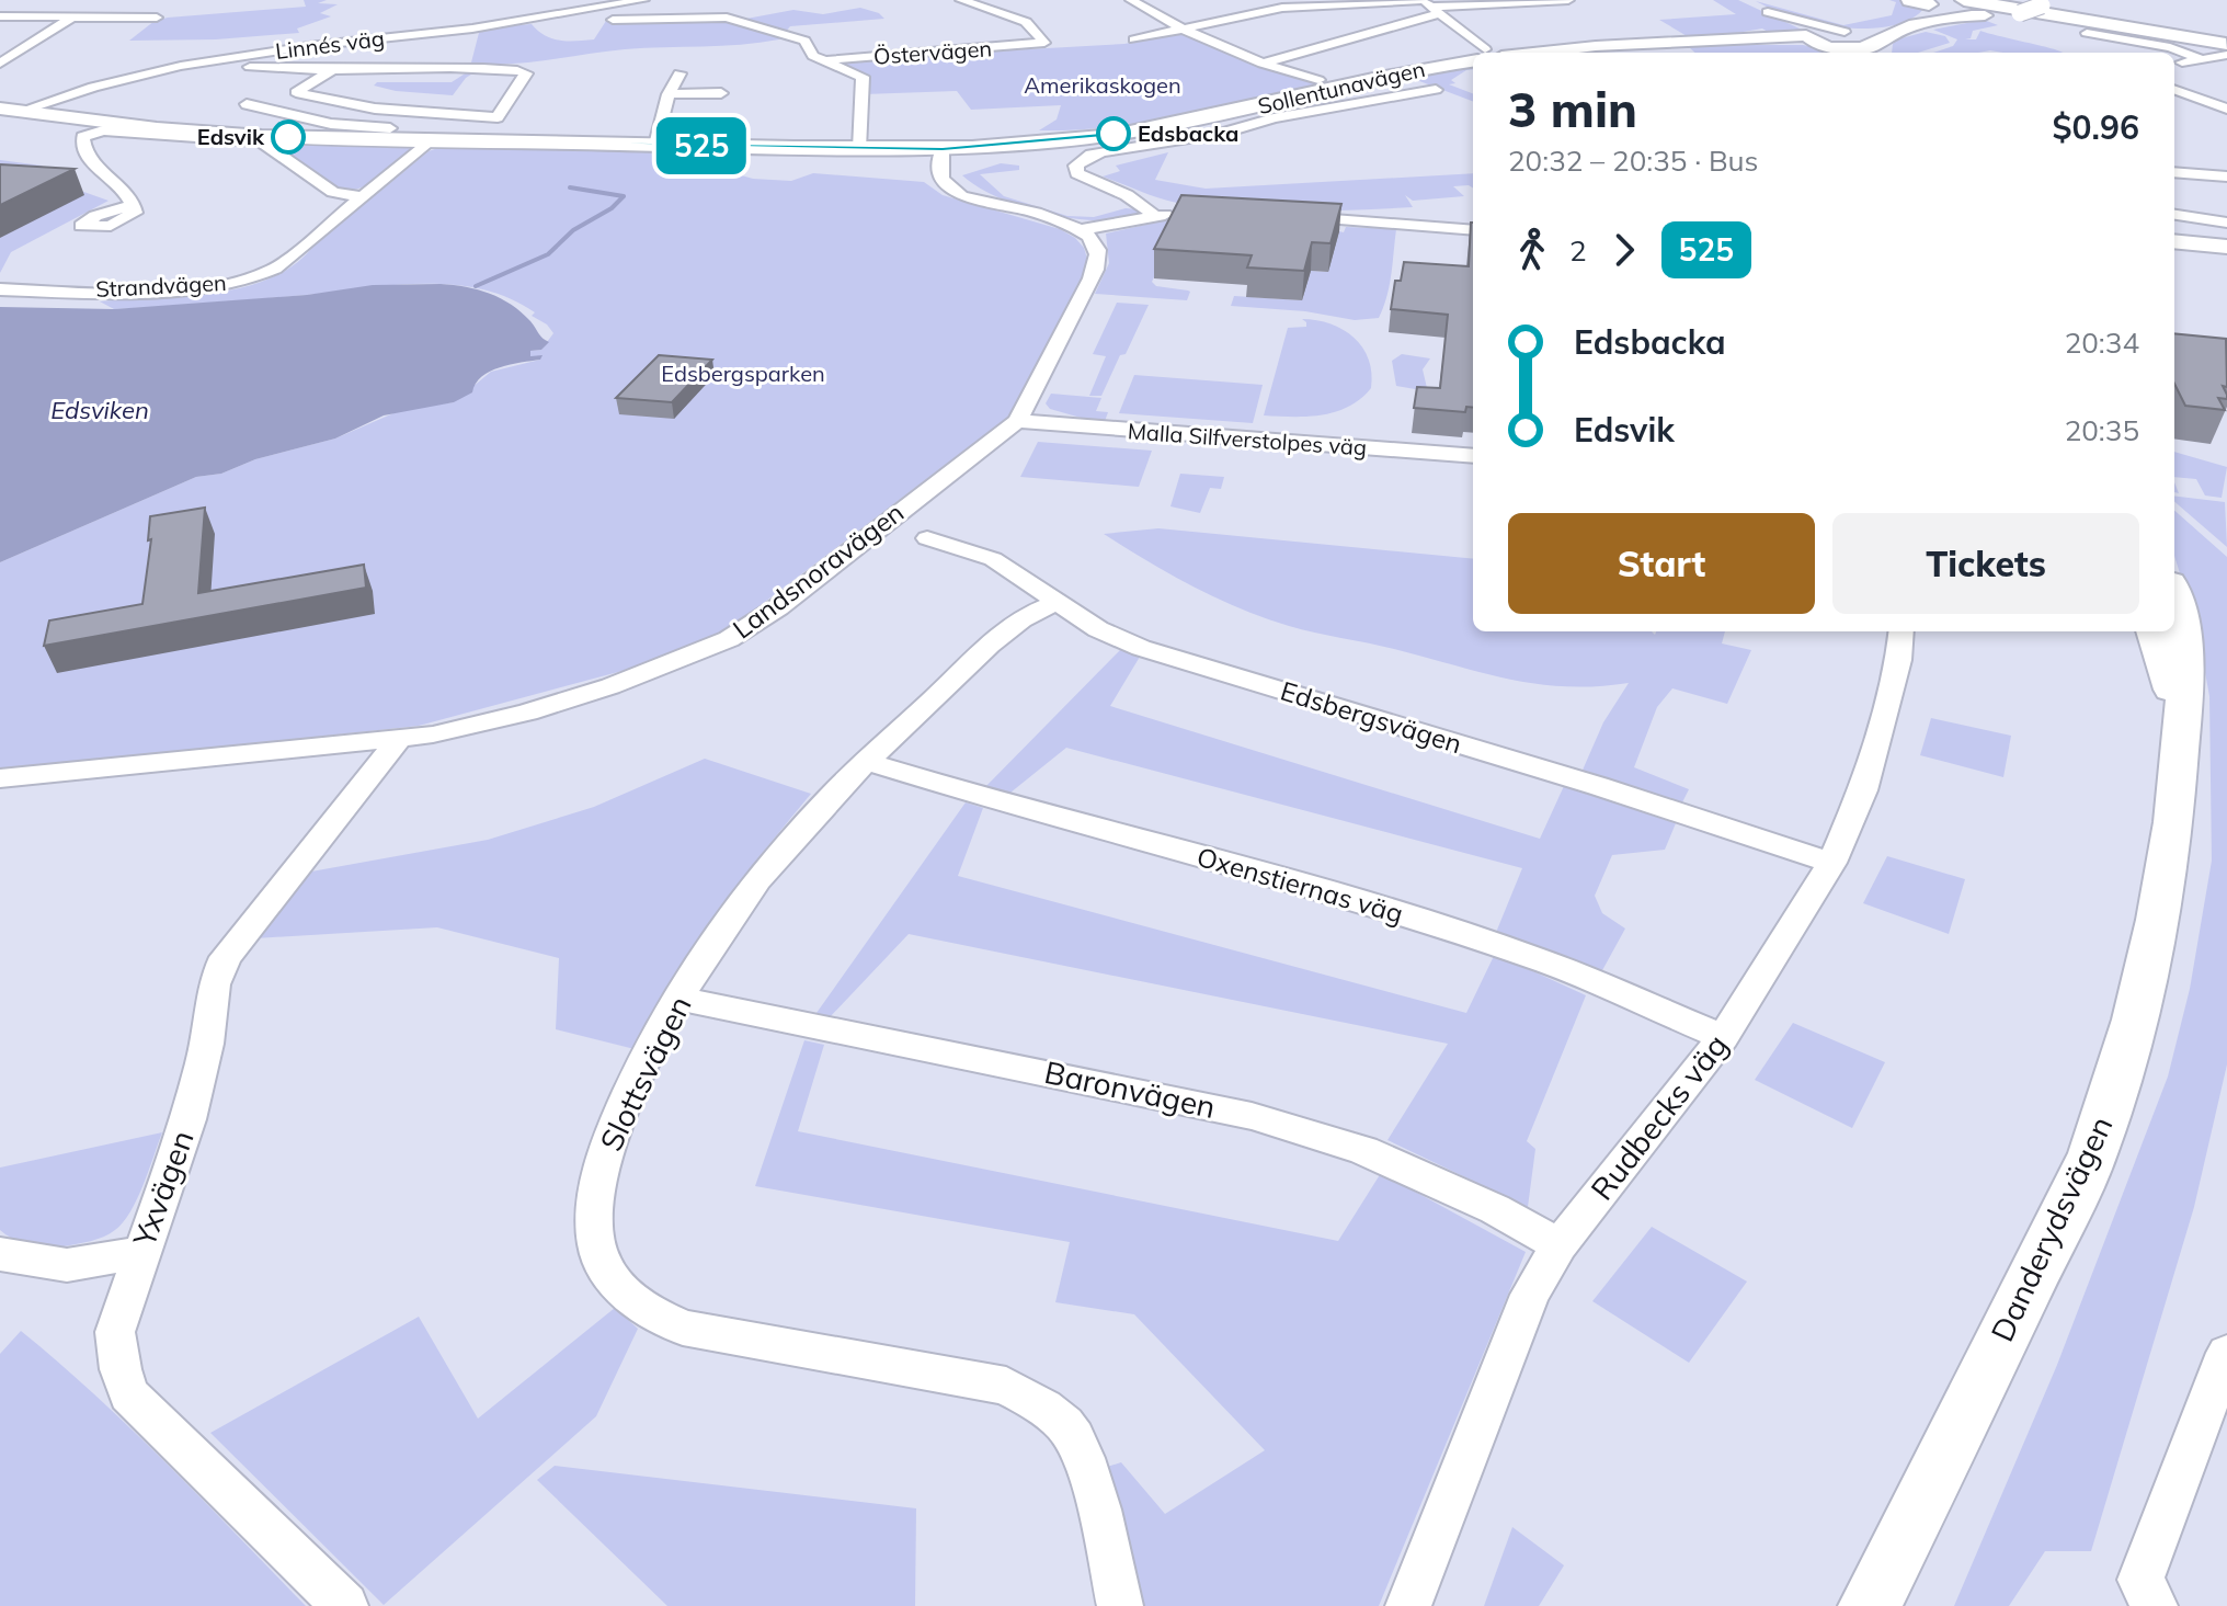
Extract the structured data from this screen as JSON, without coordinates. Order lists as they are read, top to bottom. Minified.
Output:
{"streets":{"street":["Linnés väg","Östervägen","Sollentunavägen","Strandvägen","Malla Silfverstolpes väg","Landsnoravägen","Edsbergsvägen","Oxenstiernas väg","Slottsvägen","Baronvägen","Rudbecks väg","Yxvägen","Danderydsvägen"]},"crossings":[["Linnés väg","Sollentunavägen"],["Sollentunavägen","Strandvägen"],["Malla Silfverstolpes väg","Landsnoravägen"],["Landsnoravägen","Yxvägen"],["Edsbergsvägen","Slottsvägen"],["Edsbergsvägen","Rudbecks väg"],["Oxenstiernas väg","Slottsvägen"],["Oxenstiernas väg","Rudbecks väg"],["Slottsvägen","Baronvägen"],["Baronvägen","Rudbecks väg"]],"water":["Edsviken"],"parks":["Amerikaskogen","Edsbergsparken"],"places":["Edsbacka","Edsvik"],"lines":["bus line 525"],"page":{"on_map":"525","heading":["3 min","20:32 – 20:35 · Bus","$0.96"],"legs":["2","525"],"list":[{"name":"Edsbacka","value":"20:34"},{"name":"Edsvik","value":"20:35"}],"buttons":["Start","Tickets"]}}
